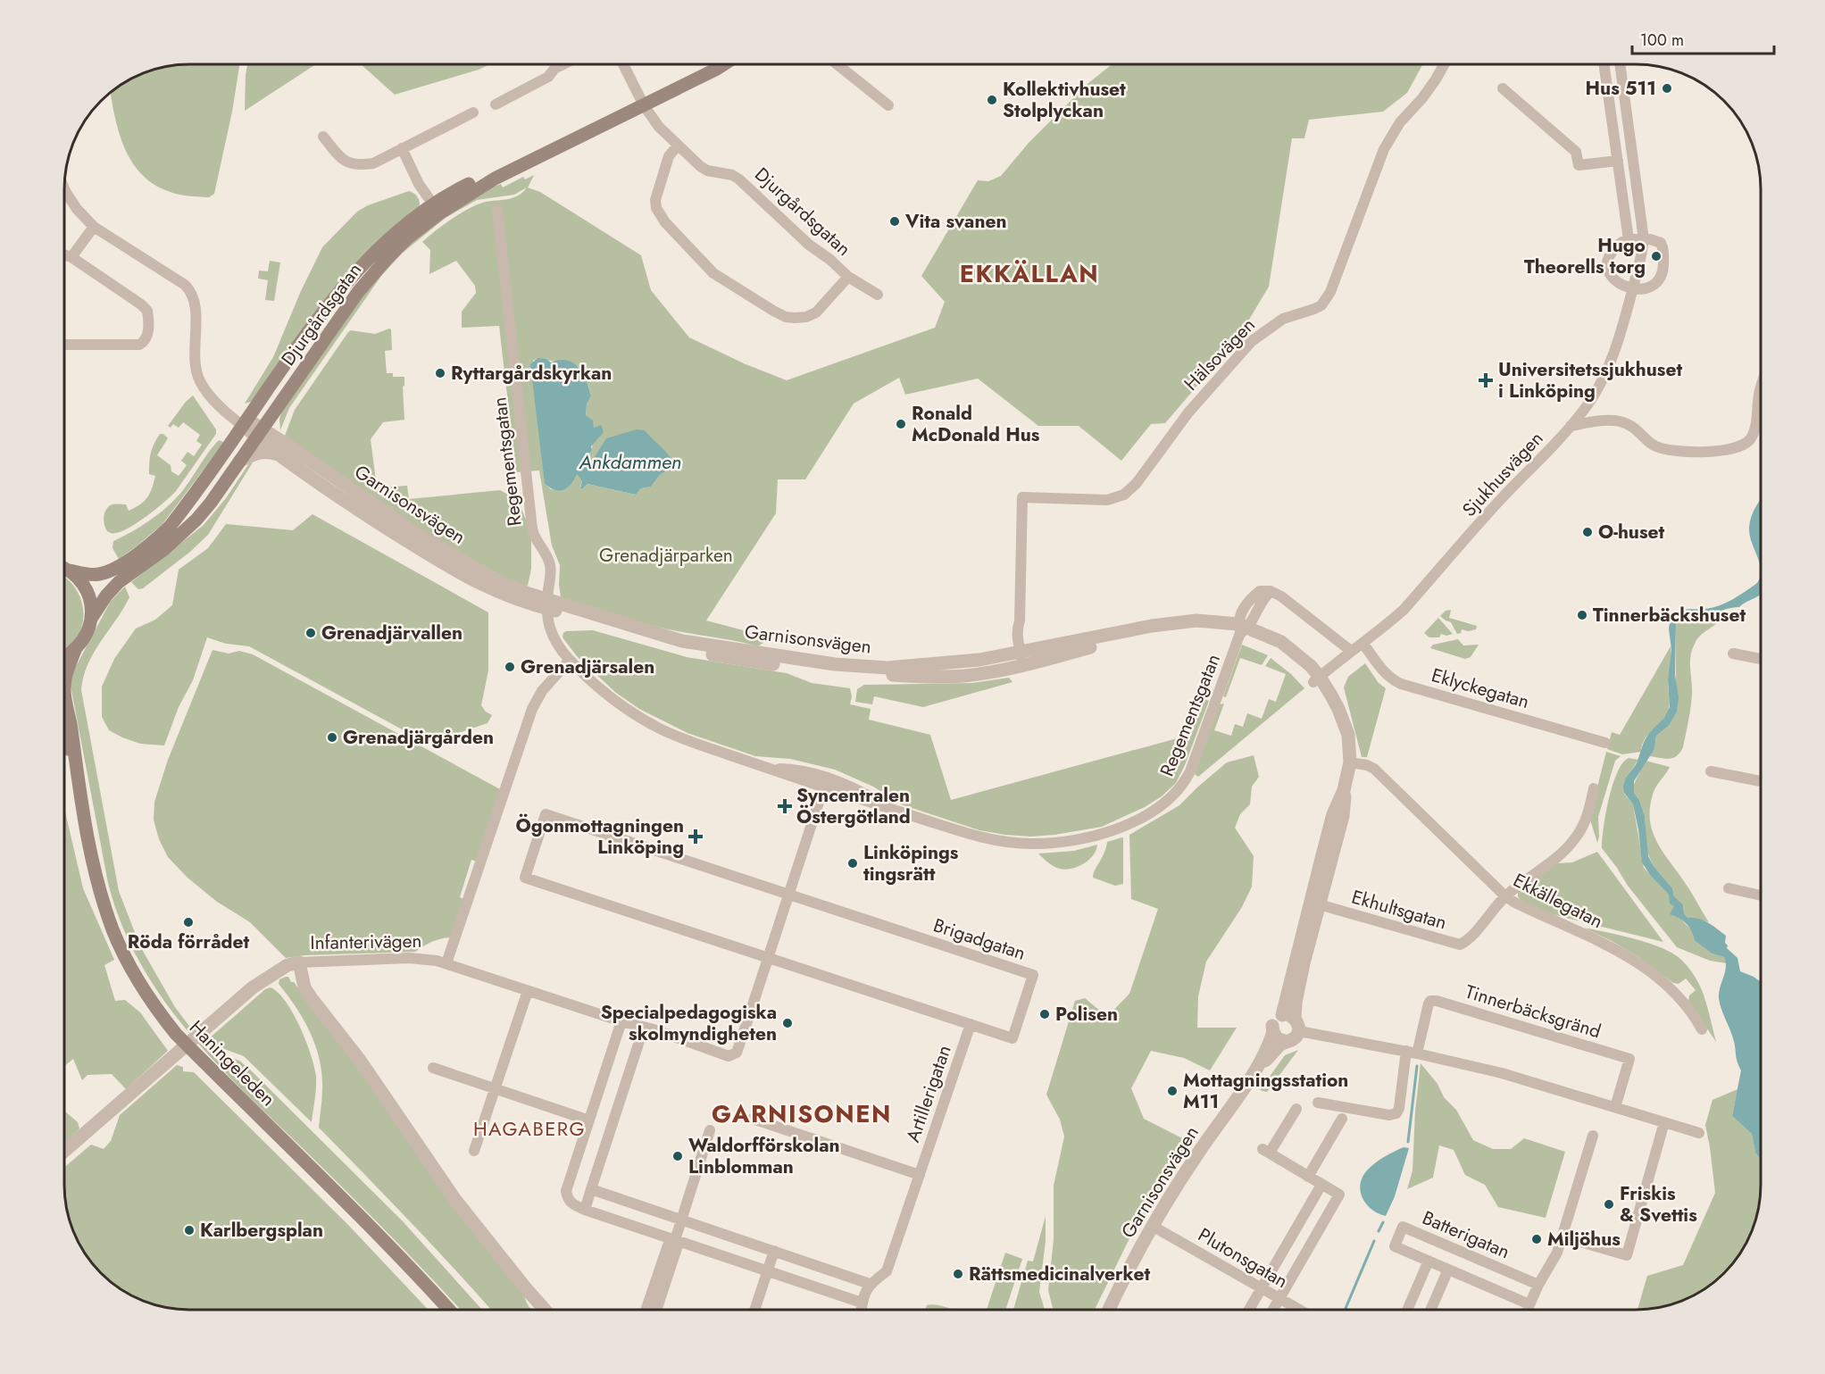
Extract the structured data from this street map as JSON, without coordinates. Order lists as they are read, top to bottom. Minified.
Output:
{"streets":{"main road":["Djurgårdsgatan","Haningeleden"],"street":["Hälsovägen","Regementsgatan","Sjukhusvägen","Garnisonsvägen","Eklyckegatan","Ekkällegatan","Ekhultsgatan","Brigadgatan","Infanterivägen","Tinnerbäcksgränd","Artillerigatan","Batterigatan","Plutonsgatan"]},"crossings":[["Djurgårdsgatan","Garnisonsvägen"],["Djurgårdsgatan","Haningeleden"],["Hälsovägen","Garnisonsvägen"],["Regementsgatan","Garnisonsvägen"],["Regementsgatan","Infanterivägen"],["Sjukhusvägen","Garnisonsvägen"],["Sjukhusvägen","Eklyckegatan"],["Garnisonsvägen","Ekkällegatan"],["Garnisonsvägen","Plutonsgatan"],["Ekkällegatan","Ekhultsgatan"],["Brigadgatan","Artillerigatan"]],"districts":["EKKÄLLAN","GARNISONEN","HAGABERG"],"water":["Ankdammen"],"parks":["Grenadjärparken"],"places":{"other":["Hus 511","Kollektivhuset Stolplyckan","Vita svanen","Hugo Theorells torg","Ryttargårdskyrkan","Ronald McDonald Hus","O-huset","Tinnerbäckshuset","Grenadjärvallen","Grenadjärsalen","Grenadjärgården","Linköpings tingsrätt","Röda förrådet","Polisen","Specialpedagogiska skolmyndigheten","Mottagningsstation M11","Waldorfförskolan Linblomman","Friskis & Svettis","Karlbergsplan","Miljöhus","Rättsmedicinalverket"],"health":["Universitetssjukhuset i Linköping","Syncentralen Östergötland","Ögonmottagningen Linköping"]},"scale_bar":"100 m"}
